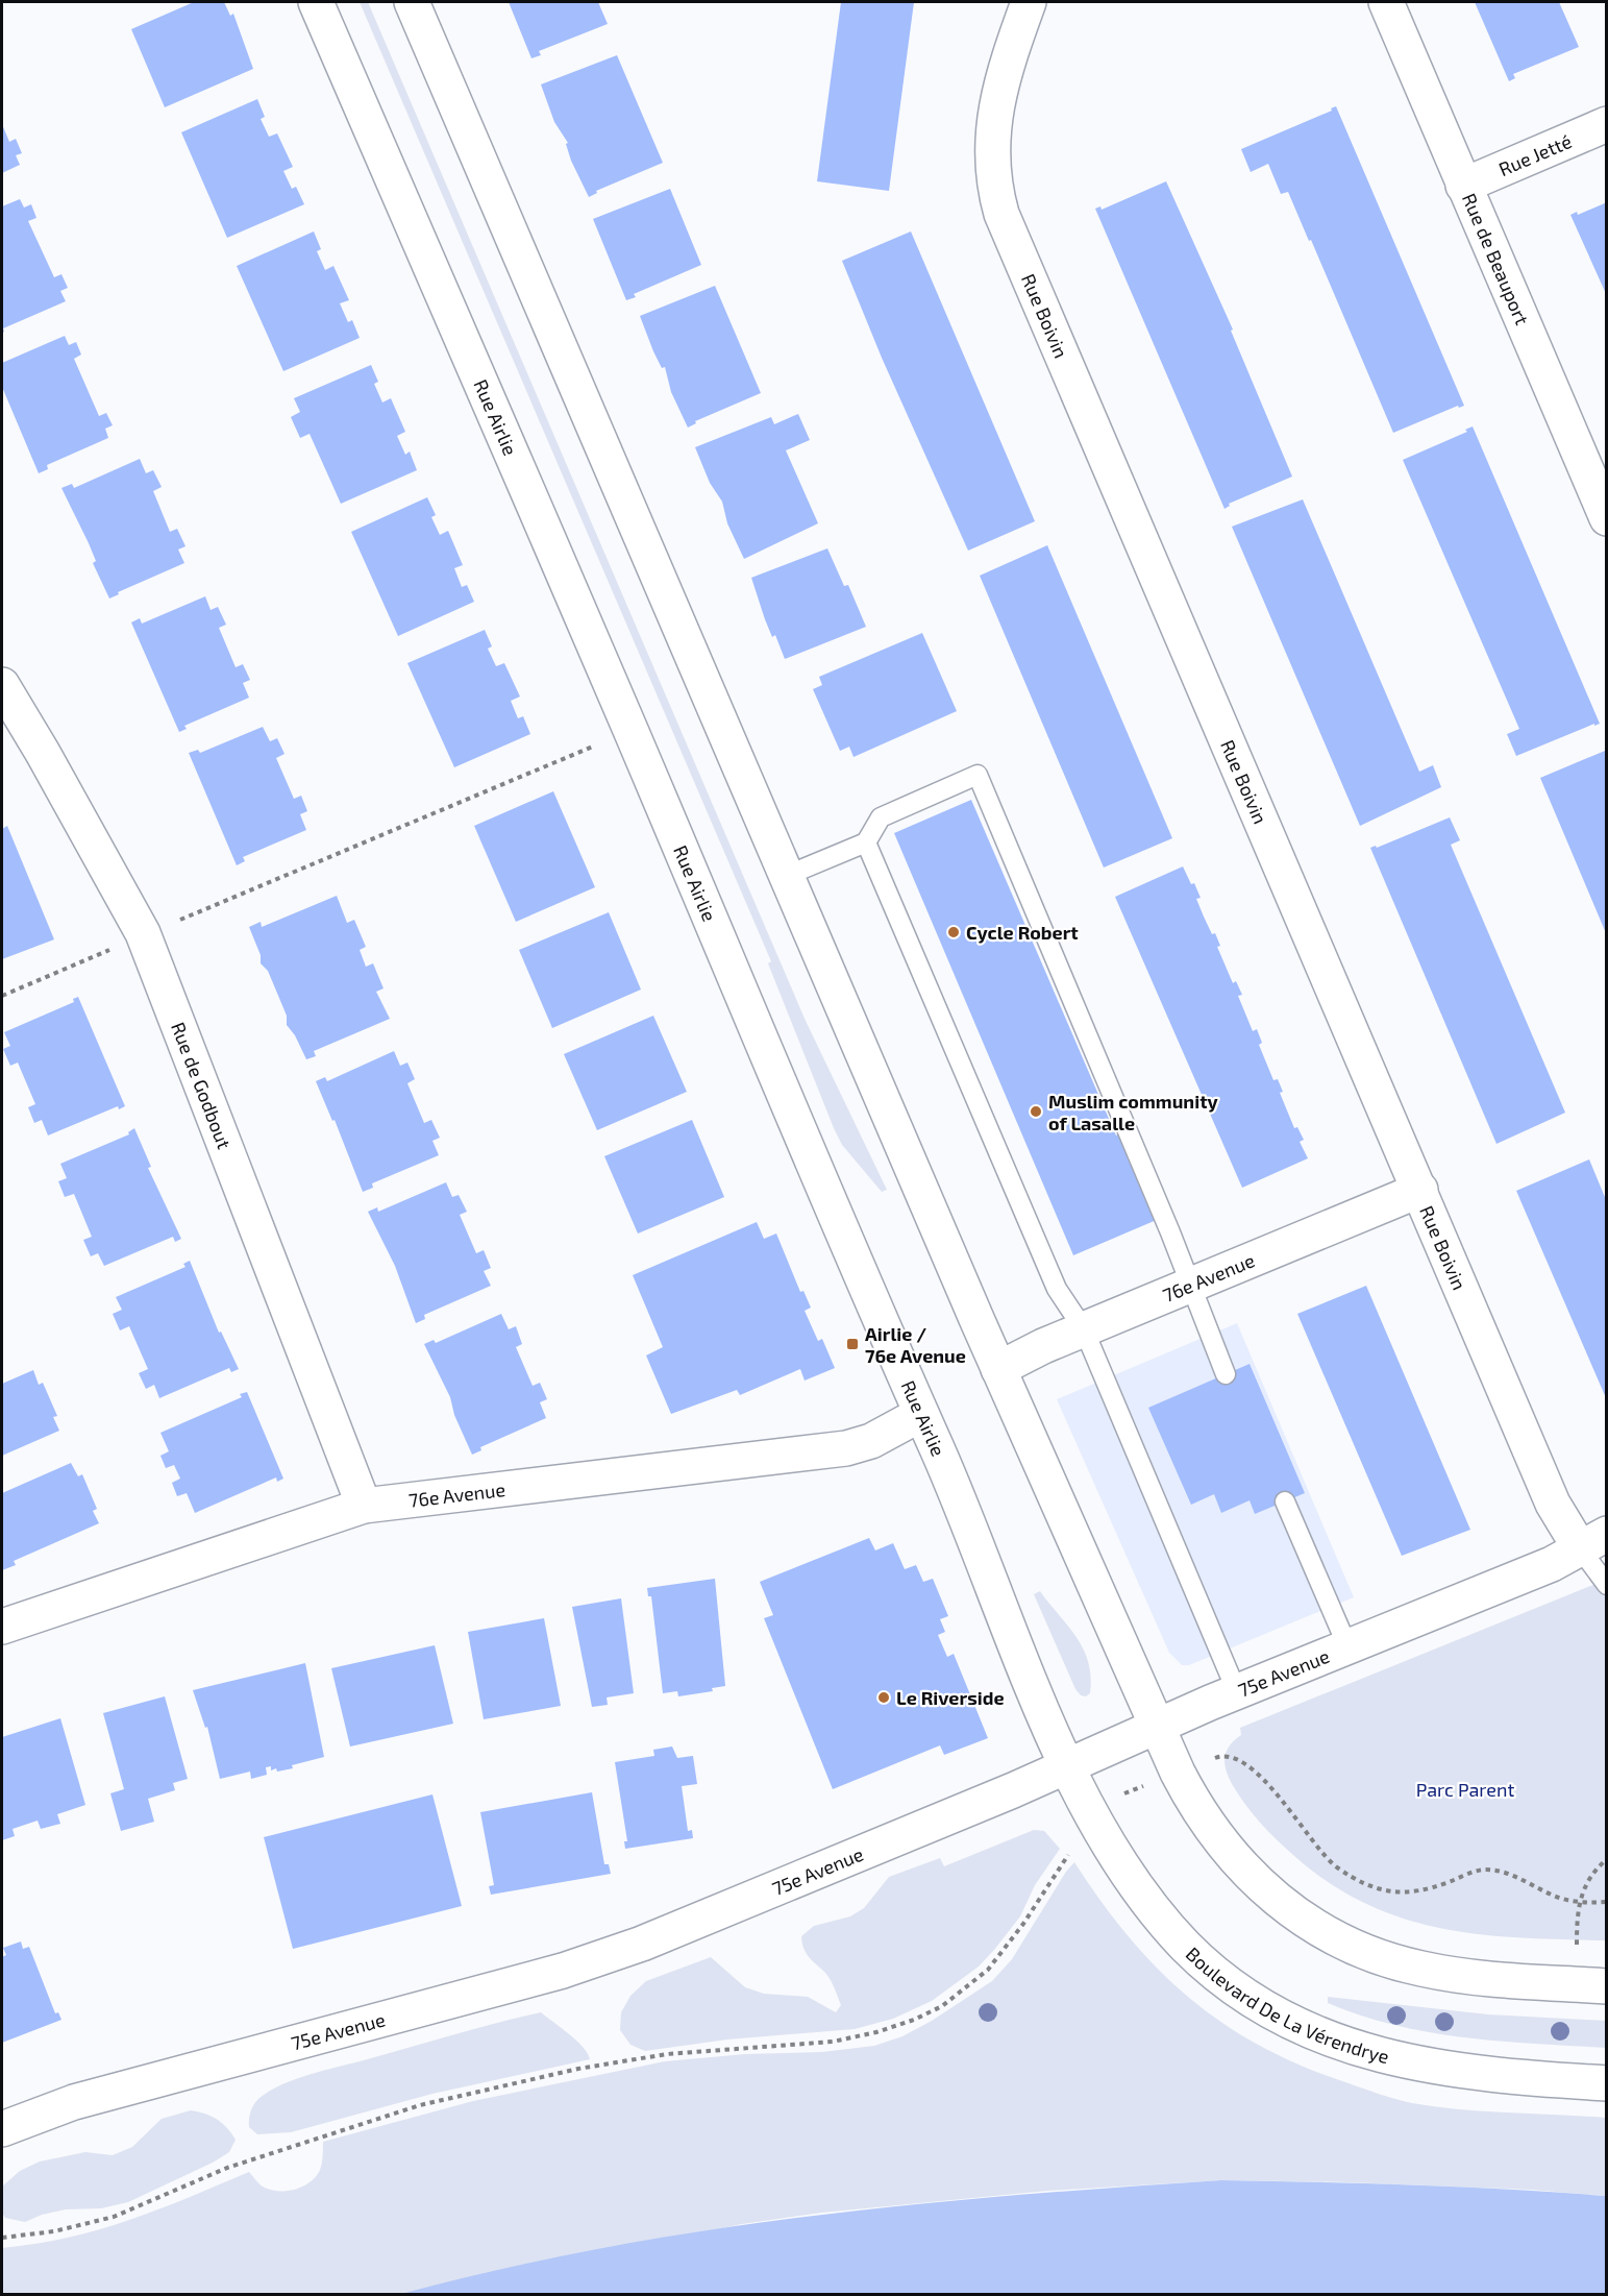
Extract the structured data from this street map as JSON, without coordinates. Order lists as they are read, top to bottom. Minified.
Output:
{"streets":{"street":["Rue Jetté","Rue de Beauport","Rue Boivin","Rue Airlie","Rue de Godbout","76e Avenue","75e Avenue","Boulevard De La Vérendrye"]},"crossings":[["Rue Jetté","Rue de Beauport"],["Rue Boivin","76e Avenue"],["Rue Boivin","75e Avenue"],["Rue Airlie","76e Avenue"],["Rue Airlie","75e Avenue"],["Rue Airlie","Boulevard De La Vérendrye"],["Rue de Godbout","76e Avenue"],["75e Avenue","Boulevard De La Vérendrye"]],"parks":["Parc Parent"],"places":{"other":["Cycle Robert","Muslim community of Lasalle","Le Riverside"],"transit":["Airlie / 76e Avenue"]}}
